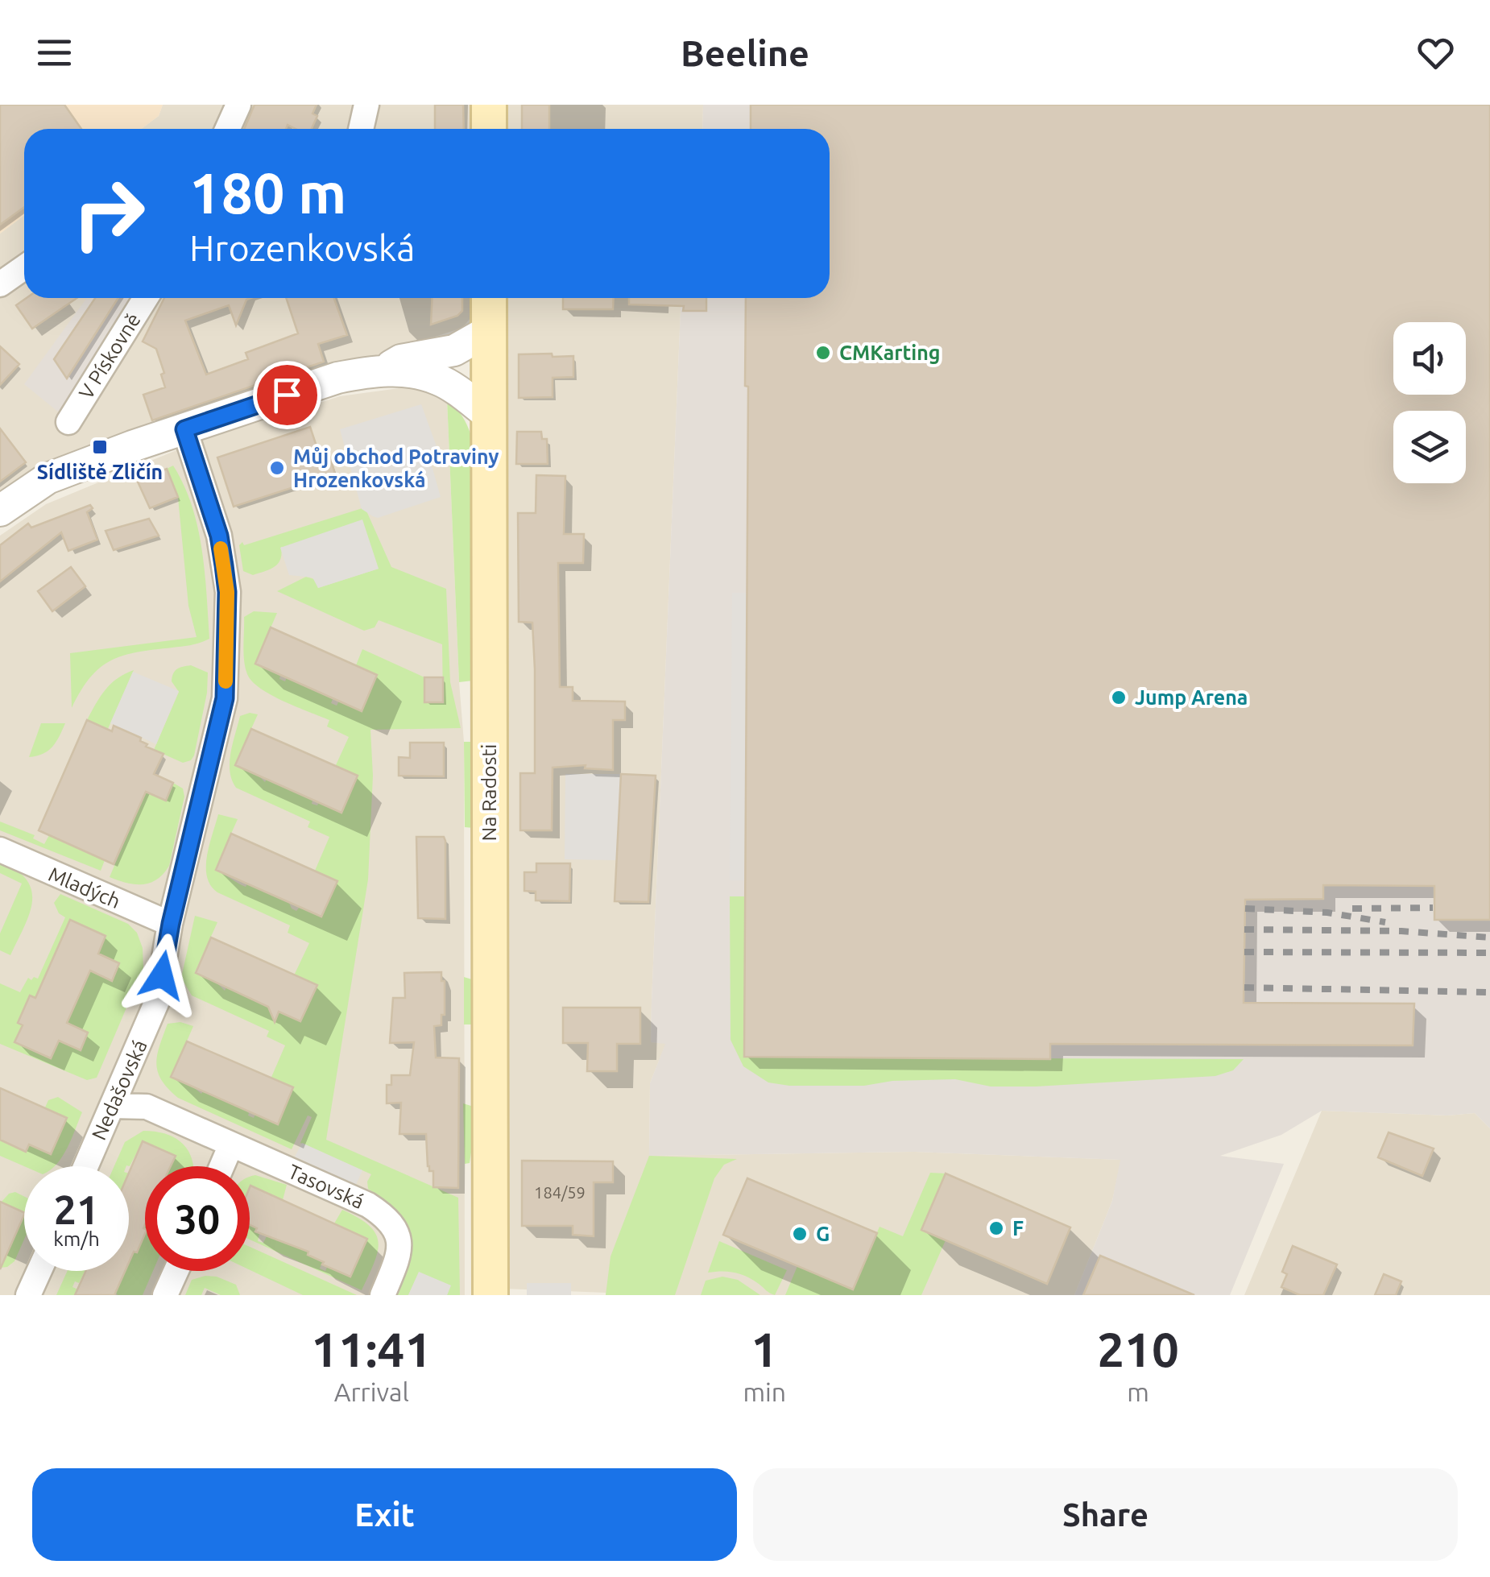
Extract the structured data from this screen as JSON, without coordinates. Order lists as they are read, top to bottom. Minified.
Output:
{"streets":{"main road":["Na Radosti"],"street":["V Pískovně","Mladých","Nedašovská","Tasovská"]},"crossings":[["Mladých","Nedašovská"],["Nedašovská","Tasovská"]],"places":{"other":["CMKarting","Můj obchod Potraviny Hrozenkovská","Jump Arena","F","G"],"transit":["Sídliště Zličín"]},"house_numbers":["184/59"],"page":{"header":"Beeline","turn":["180 m","Hrozenkovská"],"speed":"21 km/h","limit":"30","eta":["11:41","Arrival","1","min","210","m"],"buttons":["Exit","Share"]}}
